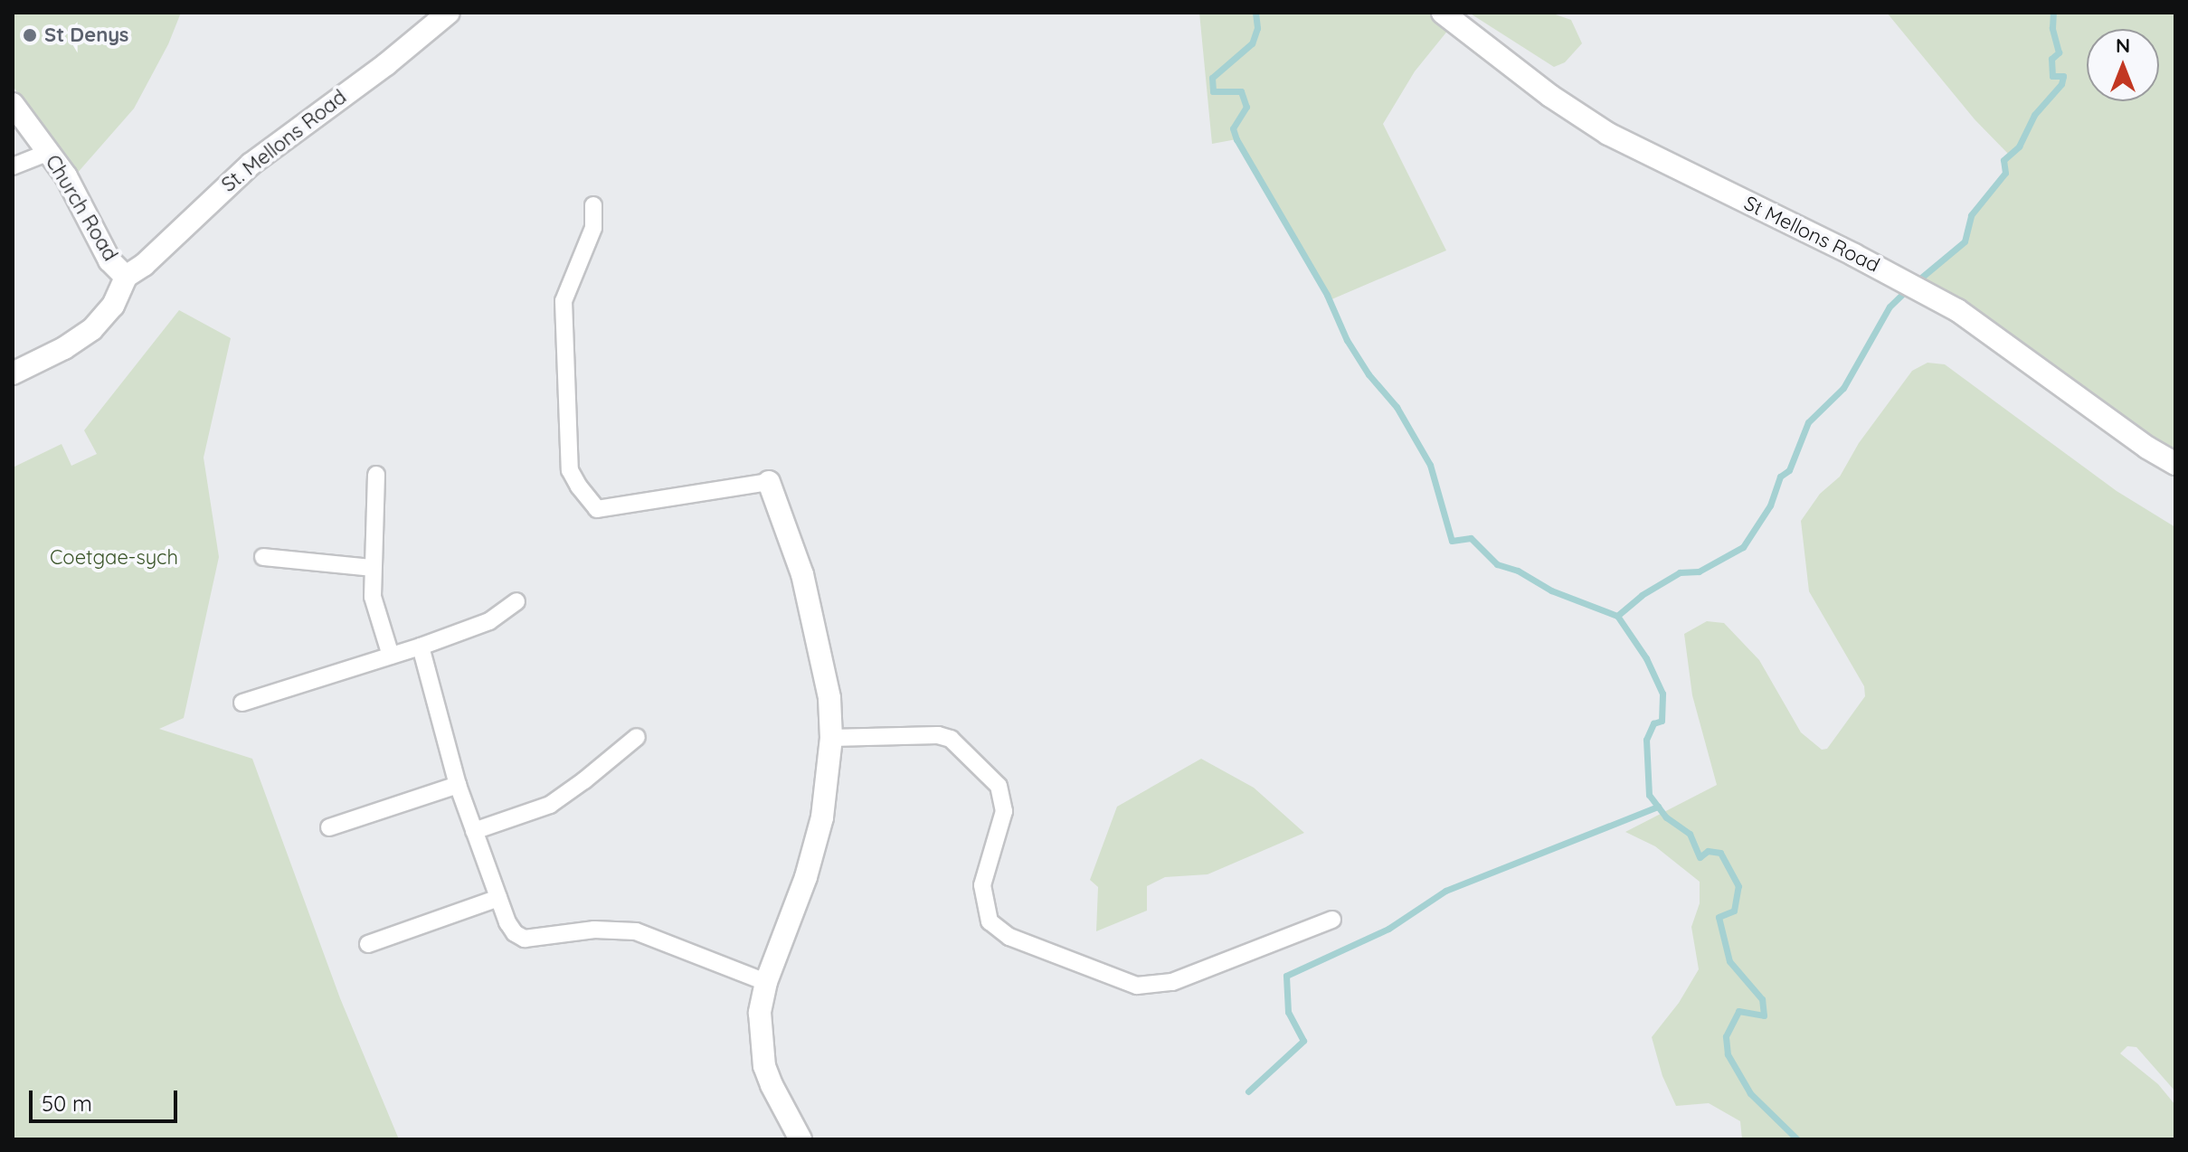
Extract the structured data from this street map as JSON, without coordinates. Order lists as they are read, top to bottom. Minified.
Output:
{"streets":{"main road":["St. Mellons Road","Church Road","St Mellons Road"]},"crossings":[["St. Mellons Road","Church Road"]],"parks":["Coetgae-sych"],"places":["St Denys"],"scale_bar":"50 m","north":"top"}
